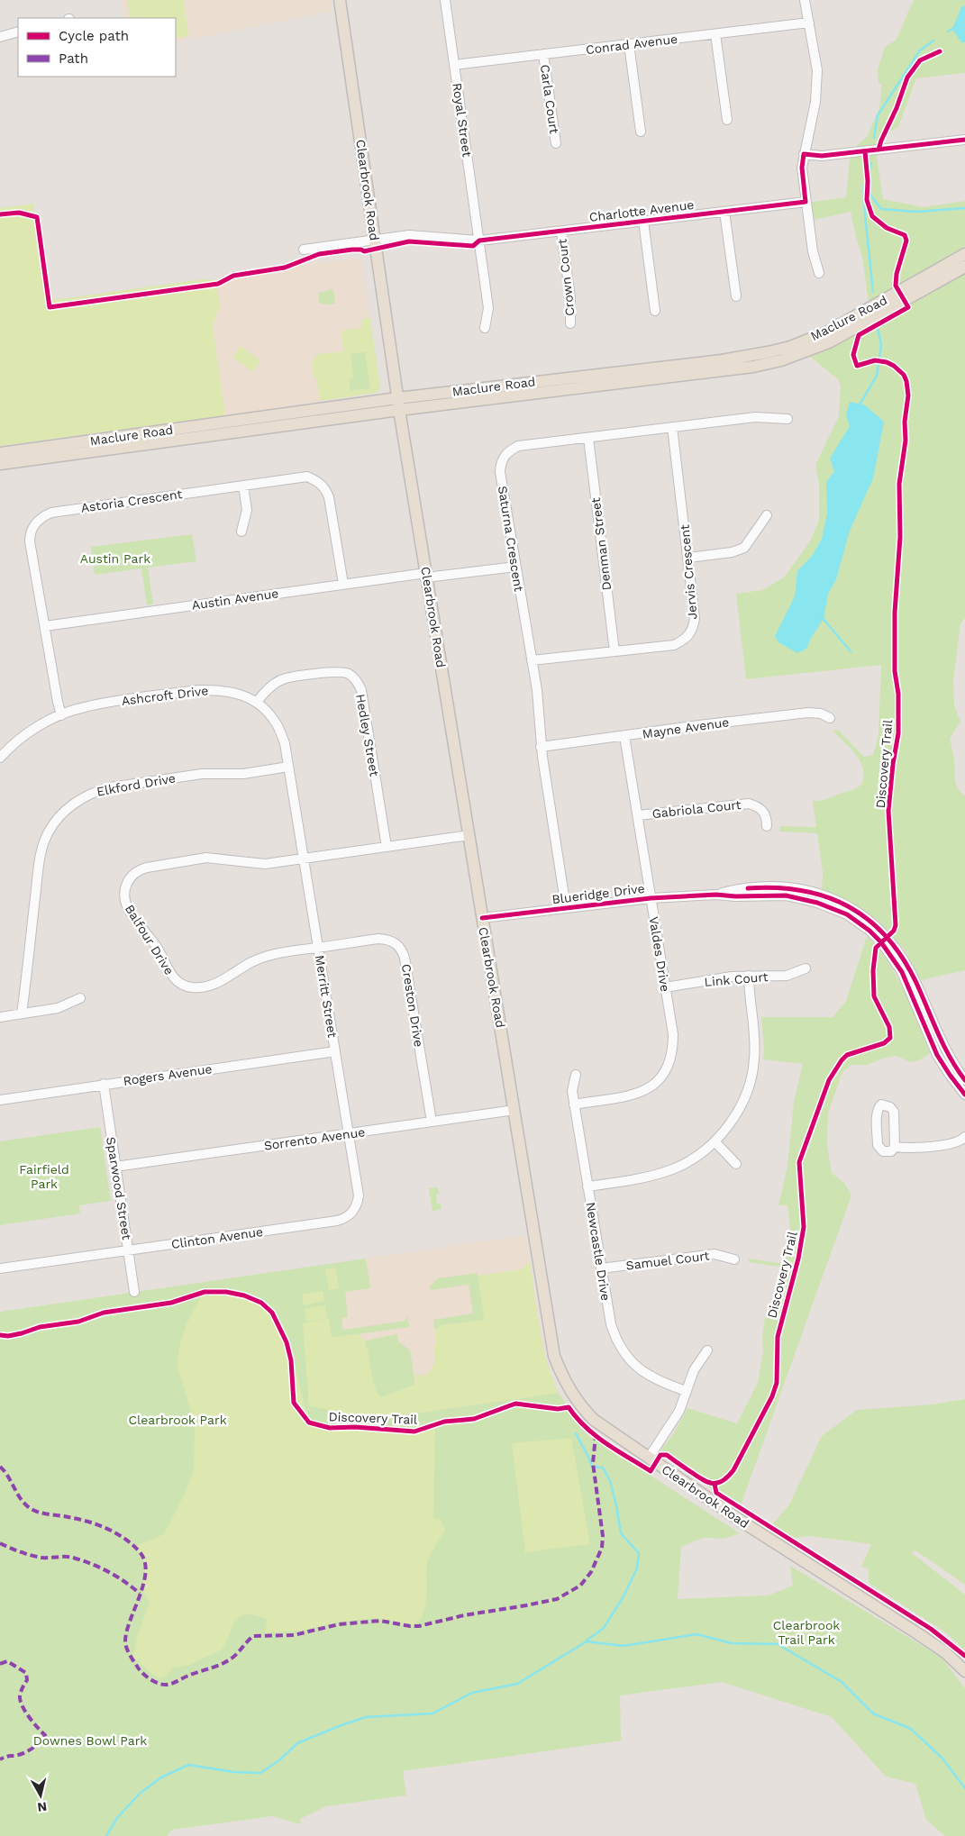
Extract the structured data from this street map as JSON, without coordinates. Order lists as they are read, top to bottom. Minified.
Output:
{"streets":{"main road":["Clearbrook Road","Maclure Road"],"street":["Conrad Avenue","Carla Court","Royal Street","Charlotte Avenue","Crown Court","Astoria Crescent","Saturna Crescent","Denman Street","Jervis Crescent","Austin Avenue","Ashcroft Drive","Mayne Avenue","Hedley Street","Elkford Drive","Gabriola Court","Blueridge Drive","Balfour Drive","Valdes Drive","Link Court","Merritt Street","Creston Drive","Rogers Avenue","Sorrento Avenue","Sparwood Street","Clinton Avenue","Newcastle Drive","Samuel Court"],"cycle path":["Discovery Trail"]},"crossings":[["Conrad Avenue","Carla Court"],["Conrad Avenue","Royal Street"],["Royal Street","Charlotte Avenue"],["Clearbrook Road","Charlotte Avenue"],["Clearbrook Road","Maclure Road"],["Clearbrook Road","Austin Avenue"],["Clearbrook Road","Blueridge Drive"],["Clearbrook Road","Balfour Drive"],["Clearbrook Road","Sorrento Avenue"],["Charlotte Avenue","Crown Court"],["Astoria Crescent","Austin Avenue"],["Astoria Crescent","Ashcroft Drive"],["Saturna Crescent","Denman Street"],["Saturna Crescent","Jervis Crescent"],["Saturna Crescent","Austin Avenue"],["Saturna Crescent","Mayne Avenue"],["Saturna Crescent","Blueridge Drive"],["Denman Street","Jervis Crescent"],["Ashcroft Drive","Hedley Street"],["Ashcroft Drive","Elkford Drive"],["Ashcroft Drive","Balfour Drive"],["Ashcroft Drive","Merritt Street"],["Mayne Avenue","Valdes Drive"],["Hedley Street","Balfour Drive"],["Gabriola Court","Valdes Drive"],["Blueridge Drive","Valdes Drive"],["Balfour Drive","Merritt Street"],["Balfour Drive","Creston Drive"],["Valdes Drive","Link Court"],["Valdes Drive","Newcastle Drive"],["Merritt Street","Creston Drive"],["Merritt Street","Rogers Avenue"],["Merritt Street","Sorrento Avenue"],["Merritt Street","Clinton Avenue"],["Creston Drive","Sorrento Avenue"],["Rogers Avenue","Sparwood Street"],["Sorrento Avenue","Sparwood Street"],["Sorrento Avenue","Clinton Avenue"],["Sparwood Street","Clinton Avenue"],["Newcastle Drive","Samuel Court"]],"parks":["Austin Park","Fairfield Park","Clearbrook Park","Clearbrook Trail Park","Downes Bowl Park"],"legend":["Cycle path","Path"],"north":"bottom"}
